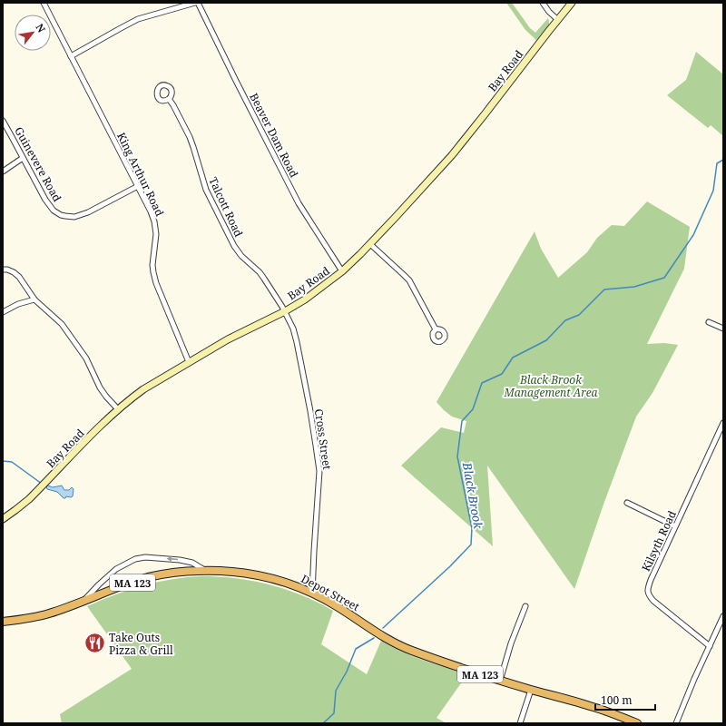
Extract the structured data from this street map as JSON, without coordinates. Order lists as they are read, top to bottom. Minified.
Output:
{"streets":{"highway":["MA 123","Depot Street"],"main road":["Bay Road"],"street":["Beaver Dam Road","Guinevere Road","King Arthur Road","Talcott Road","Cross Street","Kilsyth Road"]},"crossings":[["Bay Road","Beaver Dam Road"],["Bay Road","King Arthur Road"],["Bay Road","Talcott Road"],["Bay Road","Cross Street"],["Guinevere Road","King Arthur Road"],["Talcott Road","Cross Street"],["Cross Street","Depot Street"]],"water":["Black Brook"],"parks":["Black Brook Management Area"],"places":{"restaurant":["Take Outs Pizza & Grill"]},"scale_bar":"100 m","north":"top right"}
